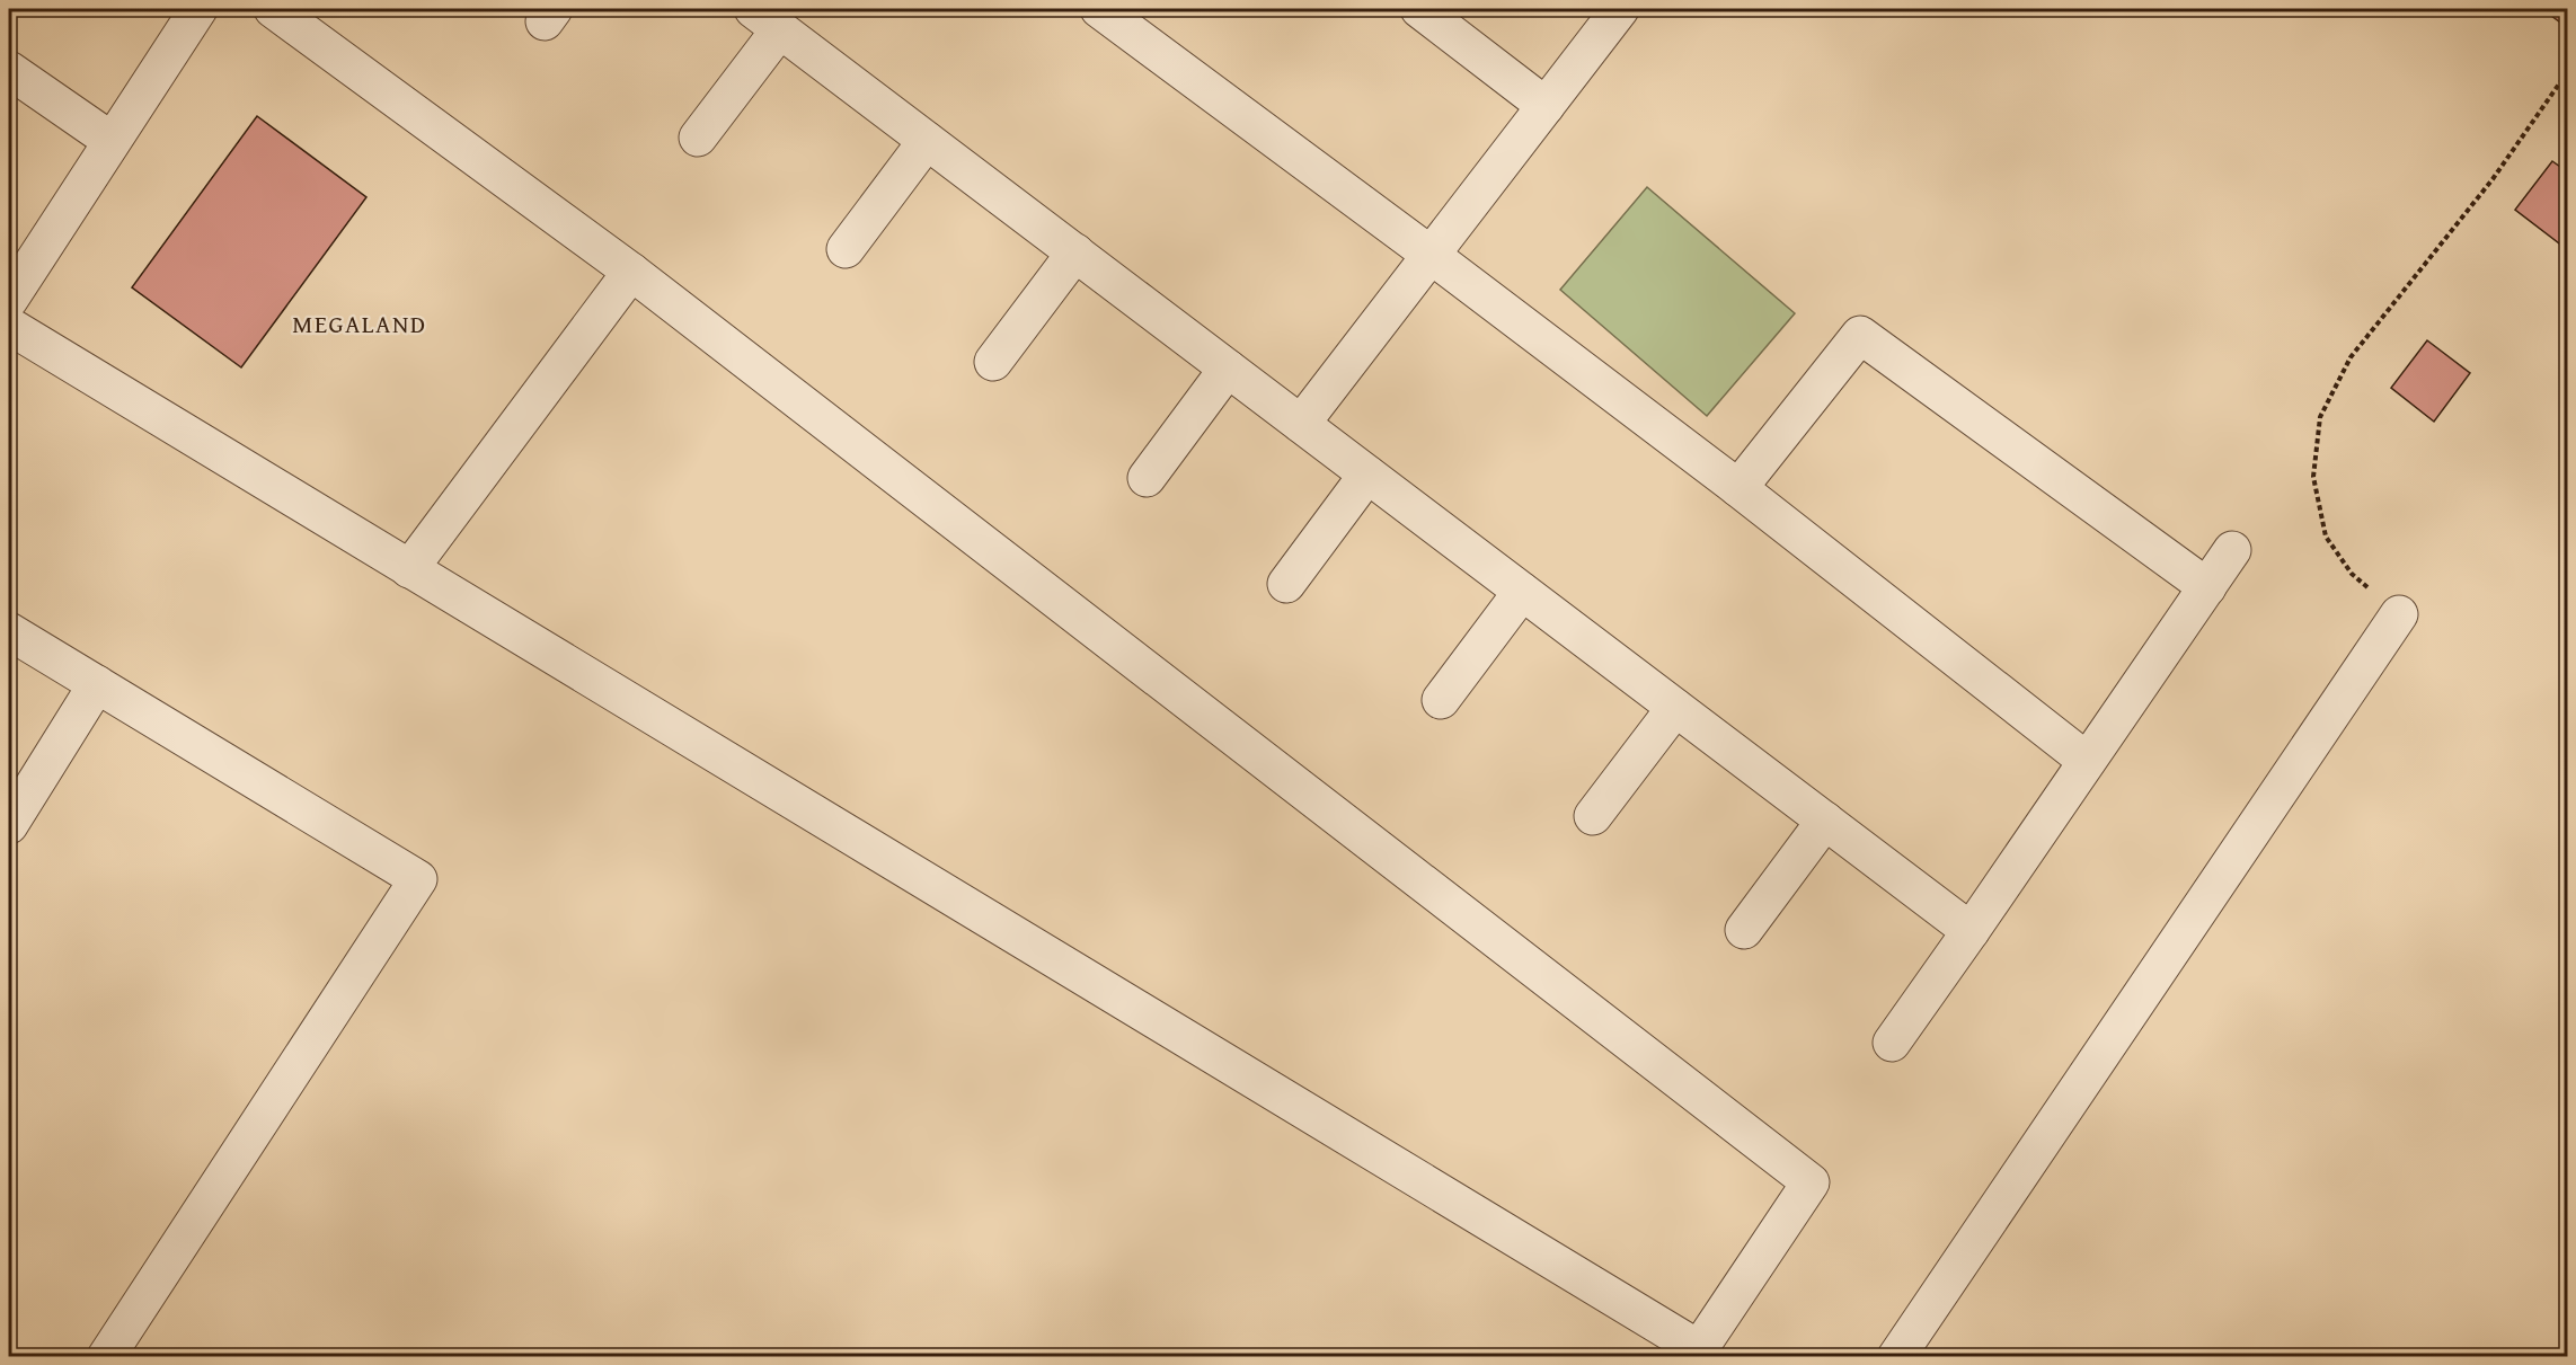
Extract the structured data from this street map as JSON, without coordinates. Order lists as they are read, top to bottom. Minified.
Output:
{"districts":["MEGALAND"]}
